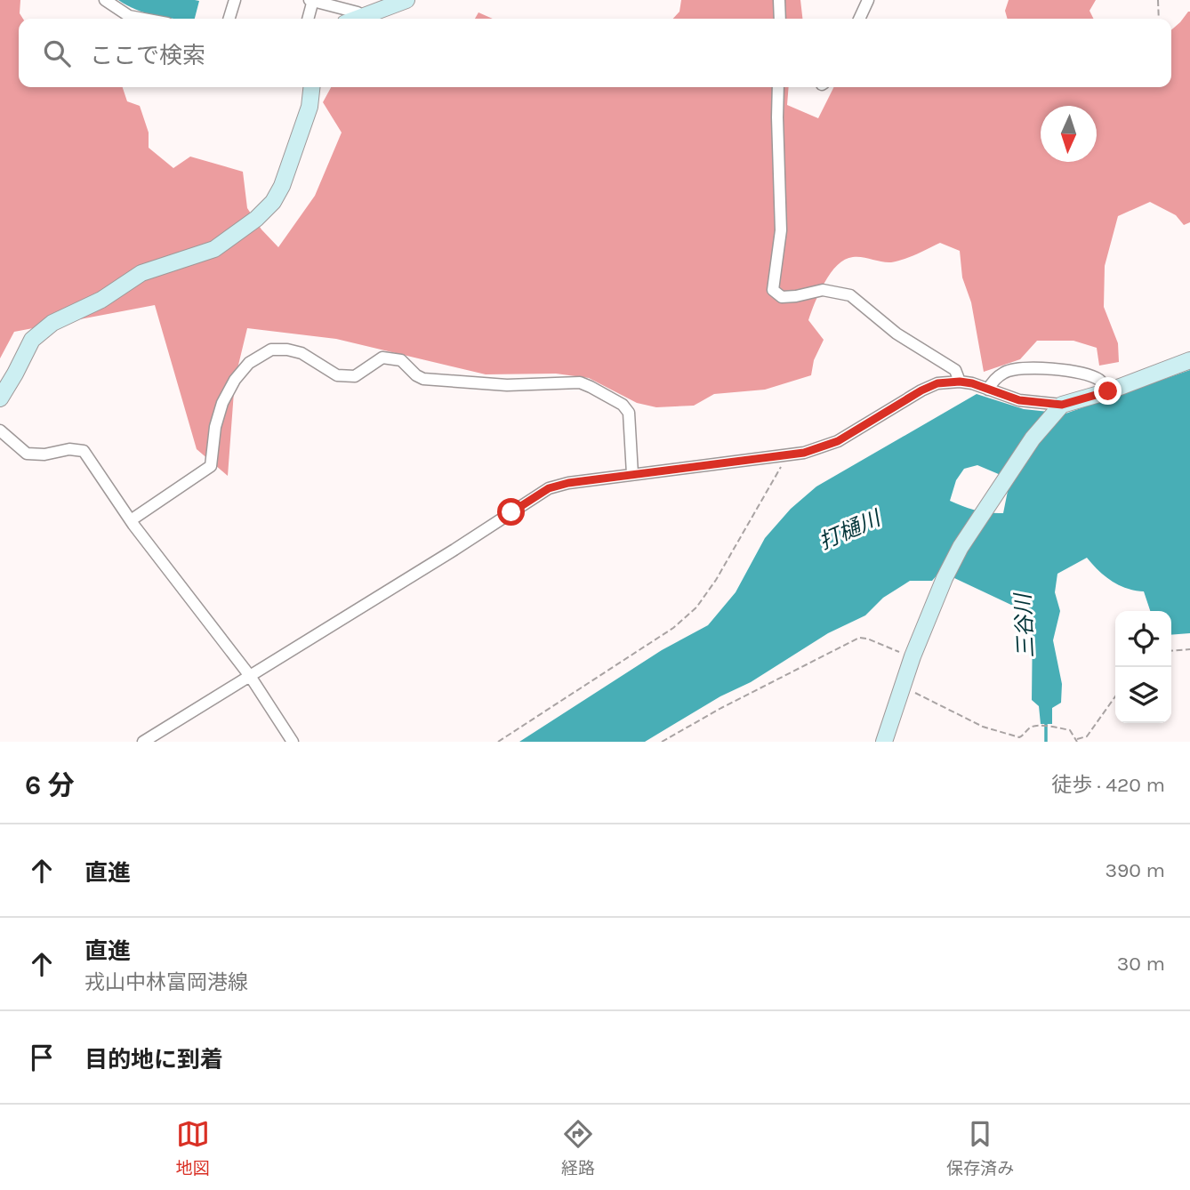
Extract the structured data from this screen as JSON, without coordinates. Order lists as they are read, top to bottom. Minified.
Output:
{"water":["打樋川","三谷川"],"north":"bottom","page":{"search":"ここで検索","heading":["6 分","徒歩 · 420 m"],"list":[["直進","390 m"],["直進","戎山中林富岡港線","30 m"],"目的地に到着"],"nav":["地図","経路","保存済み"]}}
